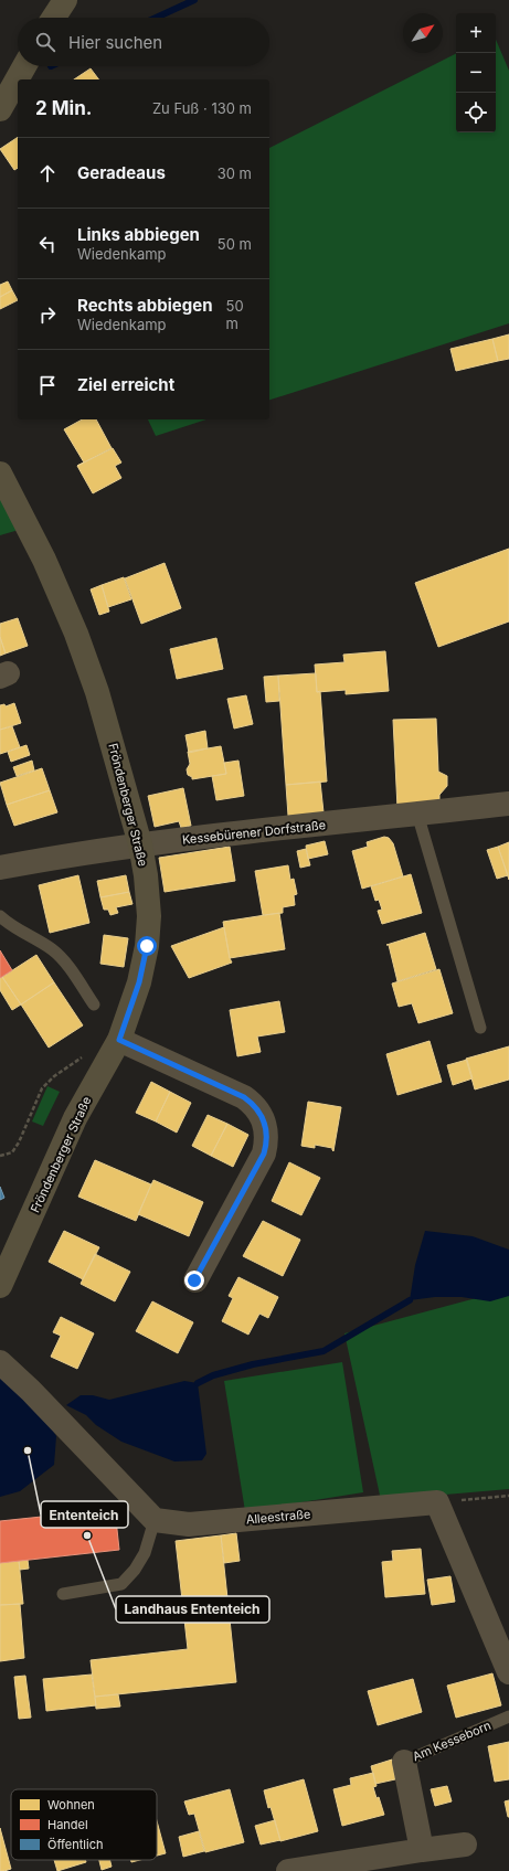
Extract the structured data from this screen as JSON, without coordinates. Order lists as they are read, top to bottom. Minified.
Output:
{"streets":{"main road":["Fröndenberger Straße"],"street":["Kessebürener Dorfstraße","Alleestraße","Am Kesseborn"]},"crossings":[["Fröndenberger Straße","Kessebürener Dorfstraße"]],"places":["Ententeich","Landhaus Ententeich"],"legend":["Wohnen","Handel","Öffentlich"],"north":"top right","page":{"map_buttons":["+","−"],"search":"Hier suchen","heading":["2 Min.","Zu Fuß · 130 m"],"list":[["Geradeaus","30 m"],["Links abbiegen","Wiedenkamp","50 m"],["Rechts abbiegen","Wiedenkamp","50 m"],"Ziel erreicht"]}}
